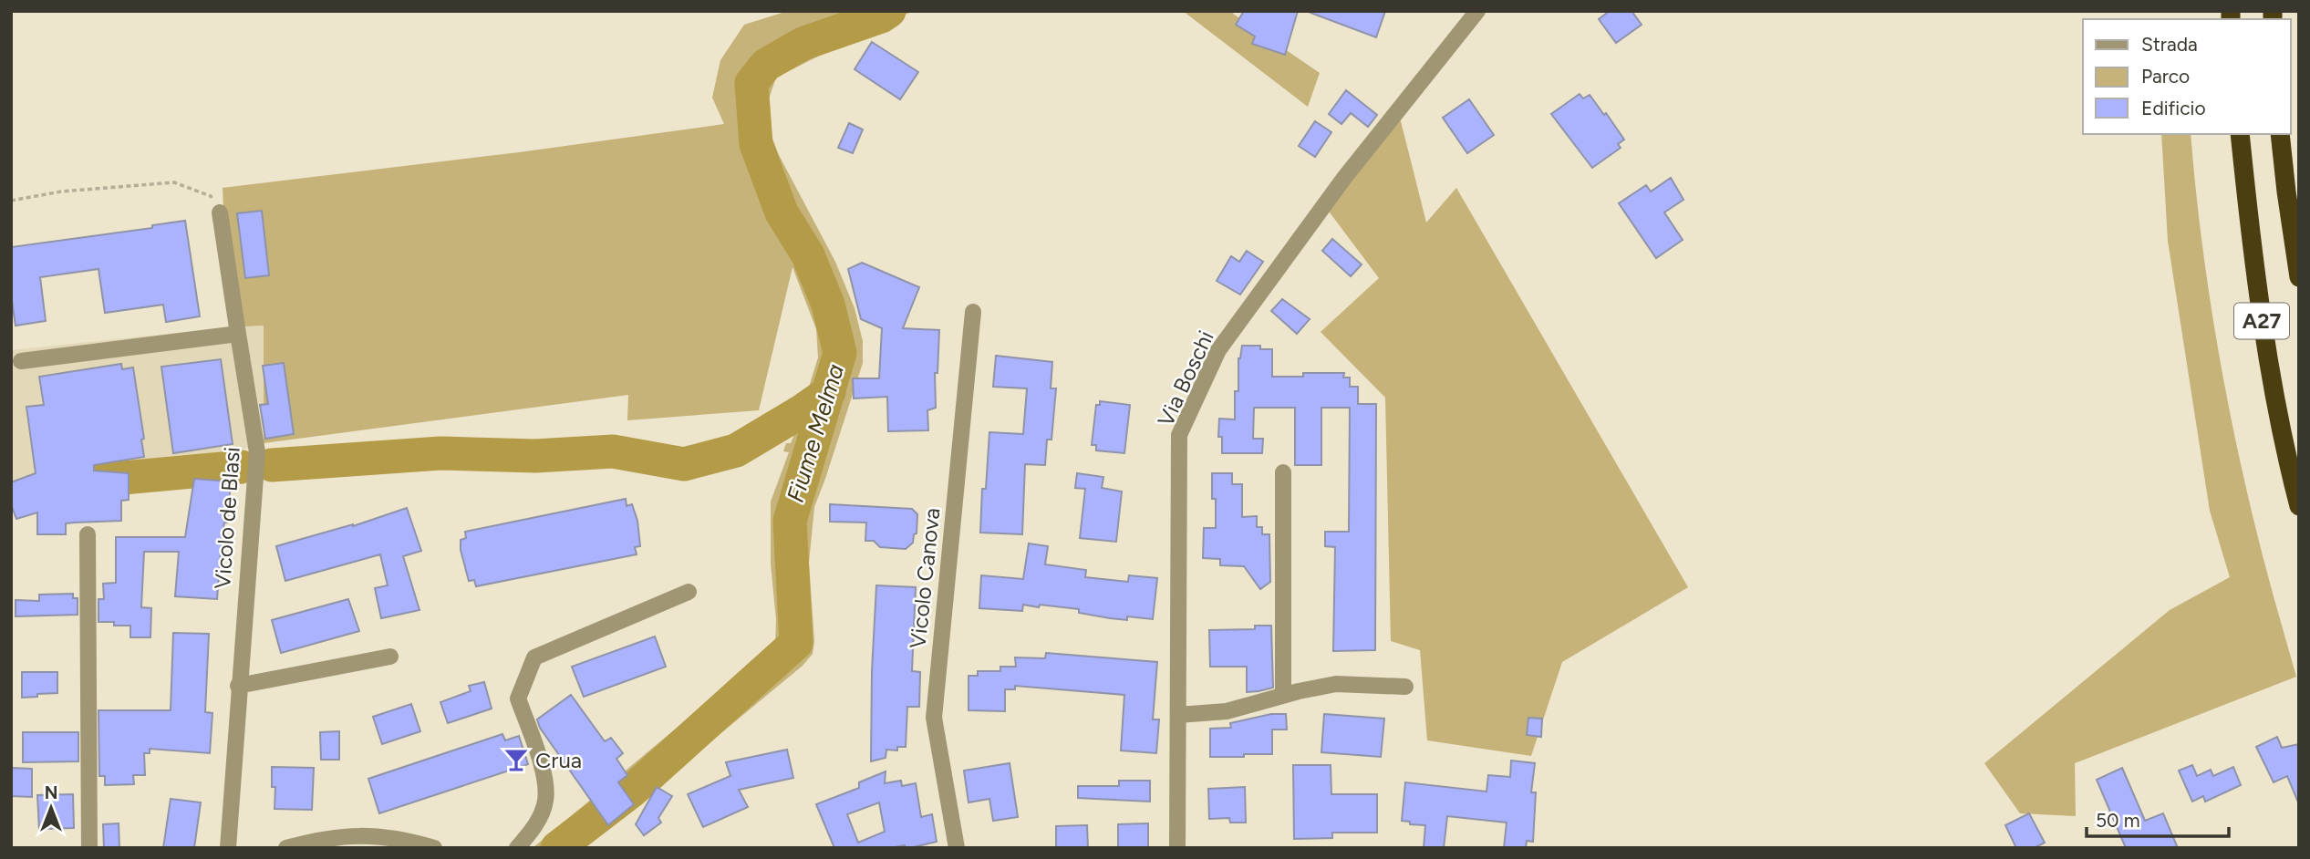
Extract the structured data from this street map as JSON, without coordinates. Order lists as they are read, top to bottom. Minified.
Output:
{"streets":{"highway":["A27"],"street":["Via Boschi","Vicolo de Blasi","Vicolo Canova"]},"water":["Fiume Melma"],"places":{"bar":["Crua"]},"legend":["Strada","Parco","Edificio"],"scale_bar":"50 m","north":"top"}
